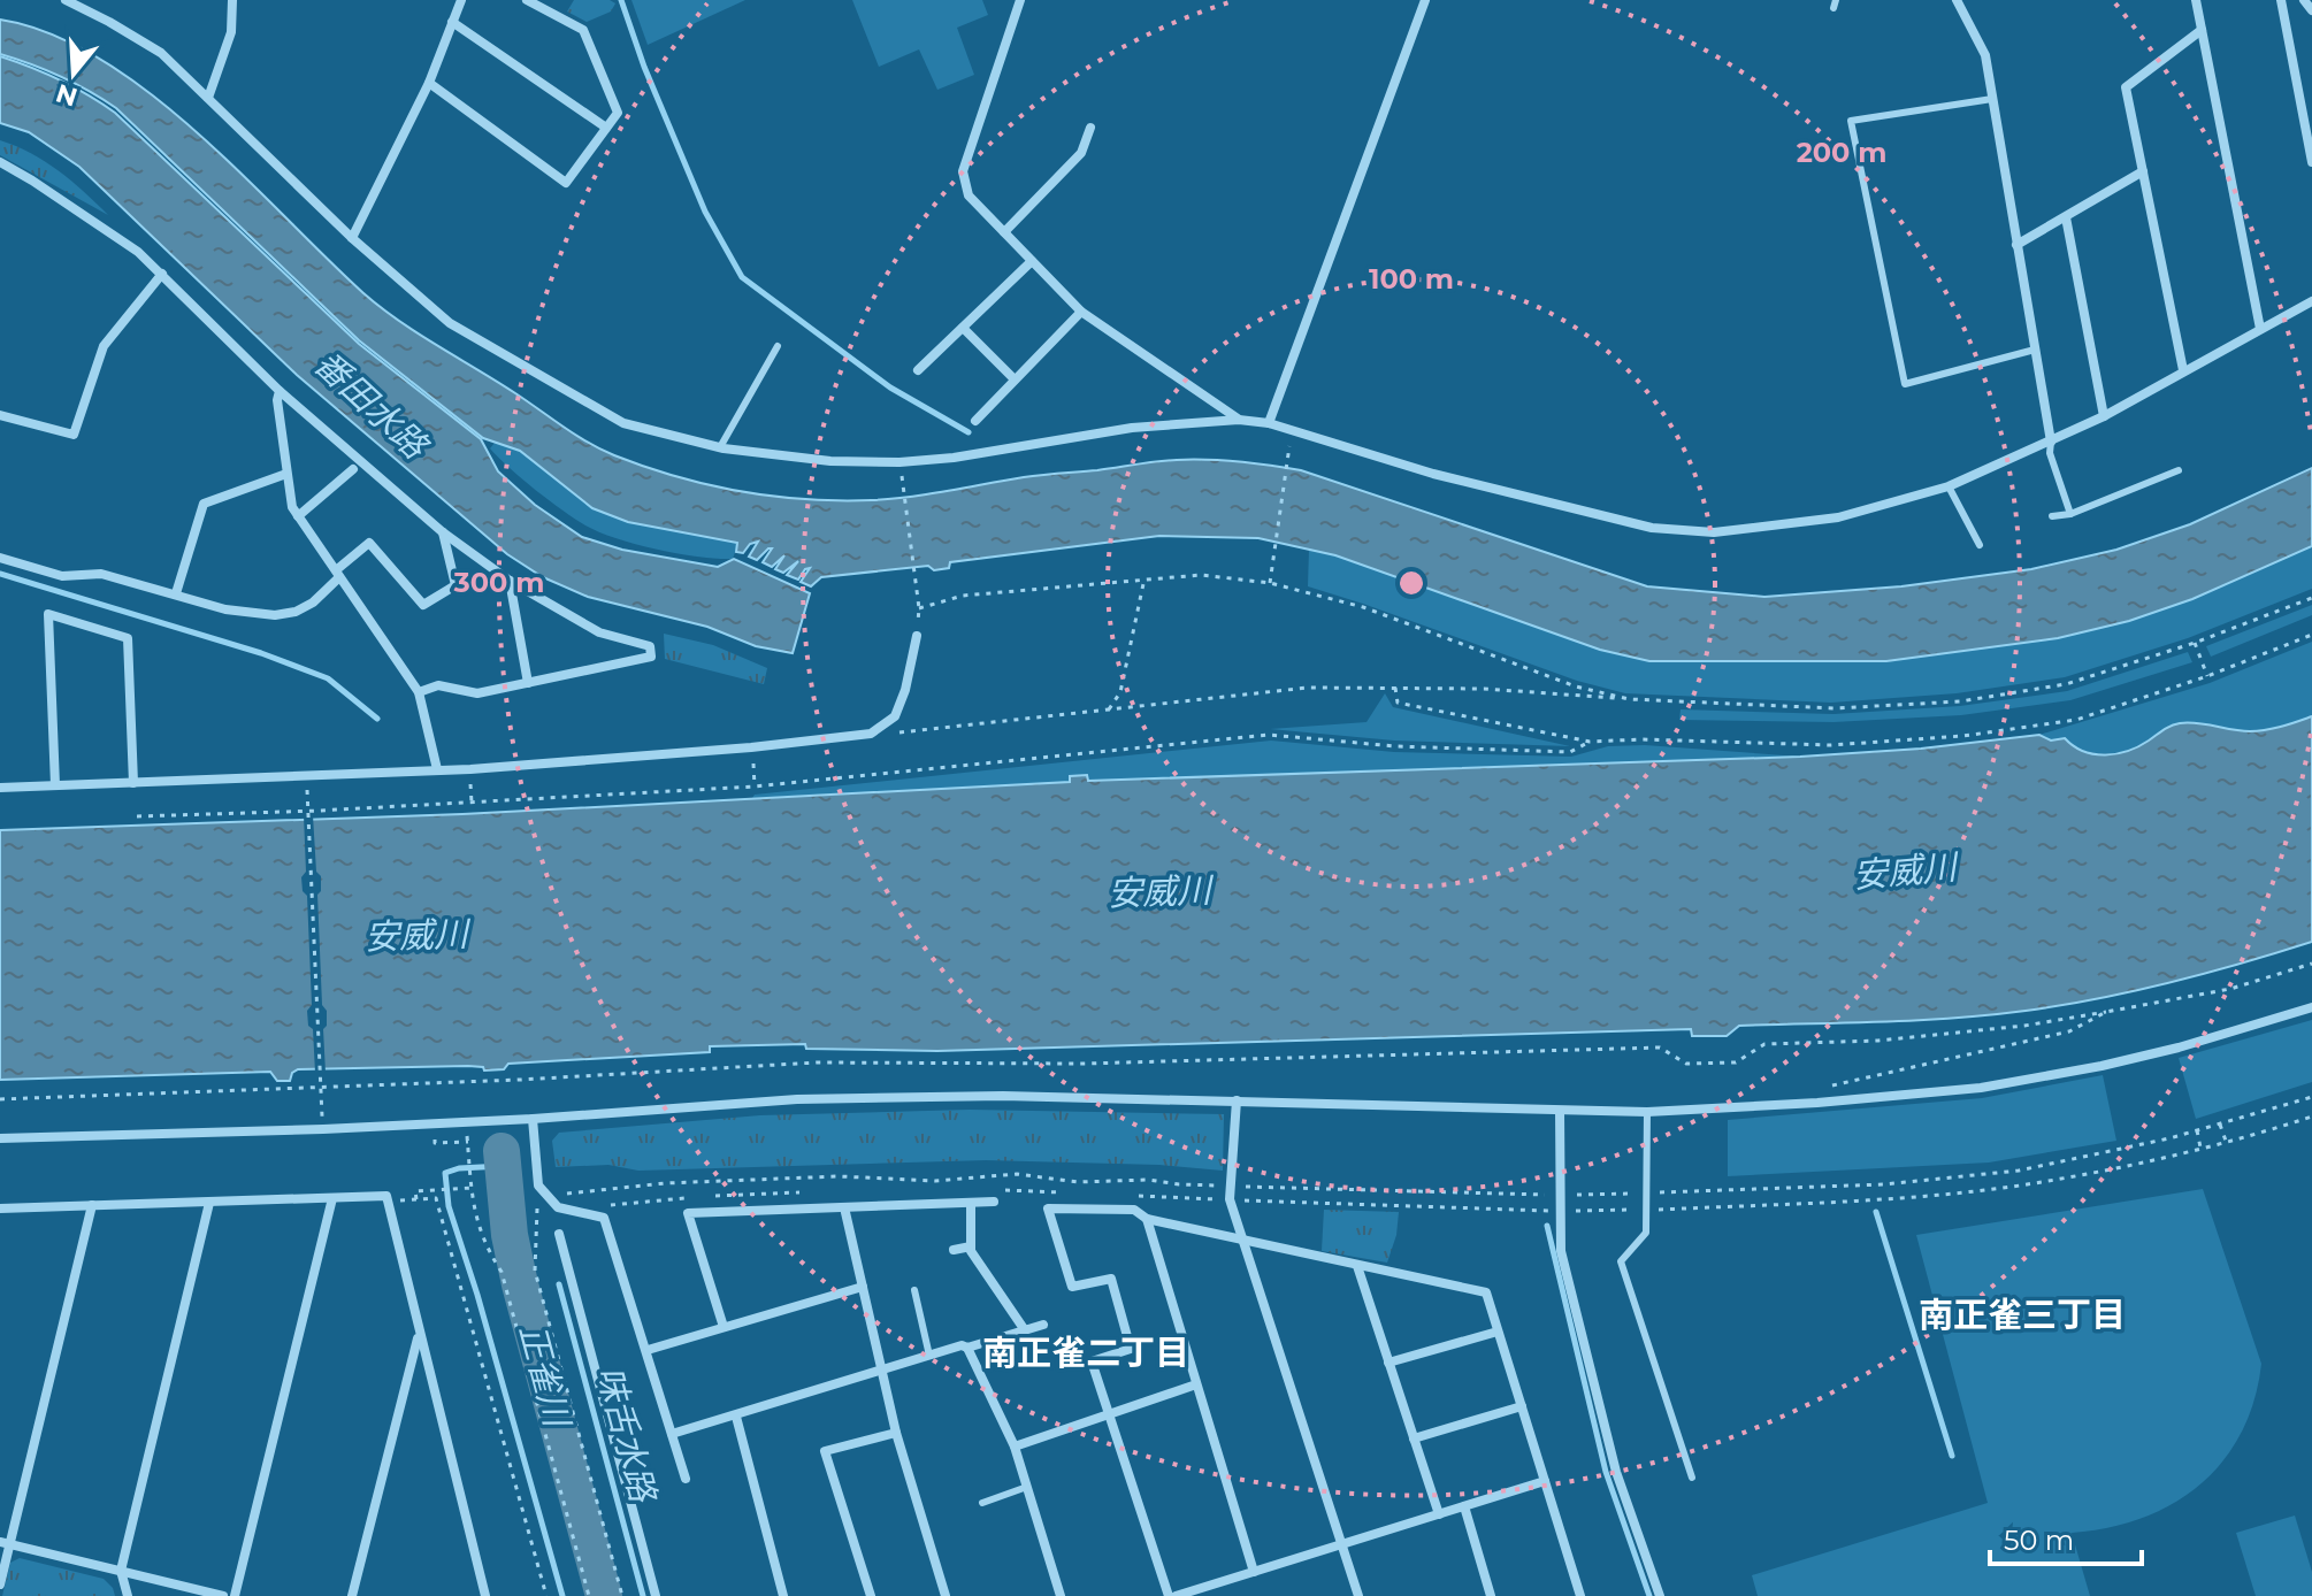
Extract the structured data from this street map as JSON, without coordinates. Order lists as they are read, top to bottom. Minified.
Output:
{"districts":["南正雀三丁目","南正雀二丁目"],"water":["番田水路","安威川","正雀川","味舌水路"],"scale_bar":"50 m","north":"bottom","rings":["200 m","100 m","300 m"]}
